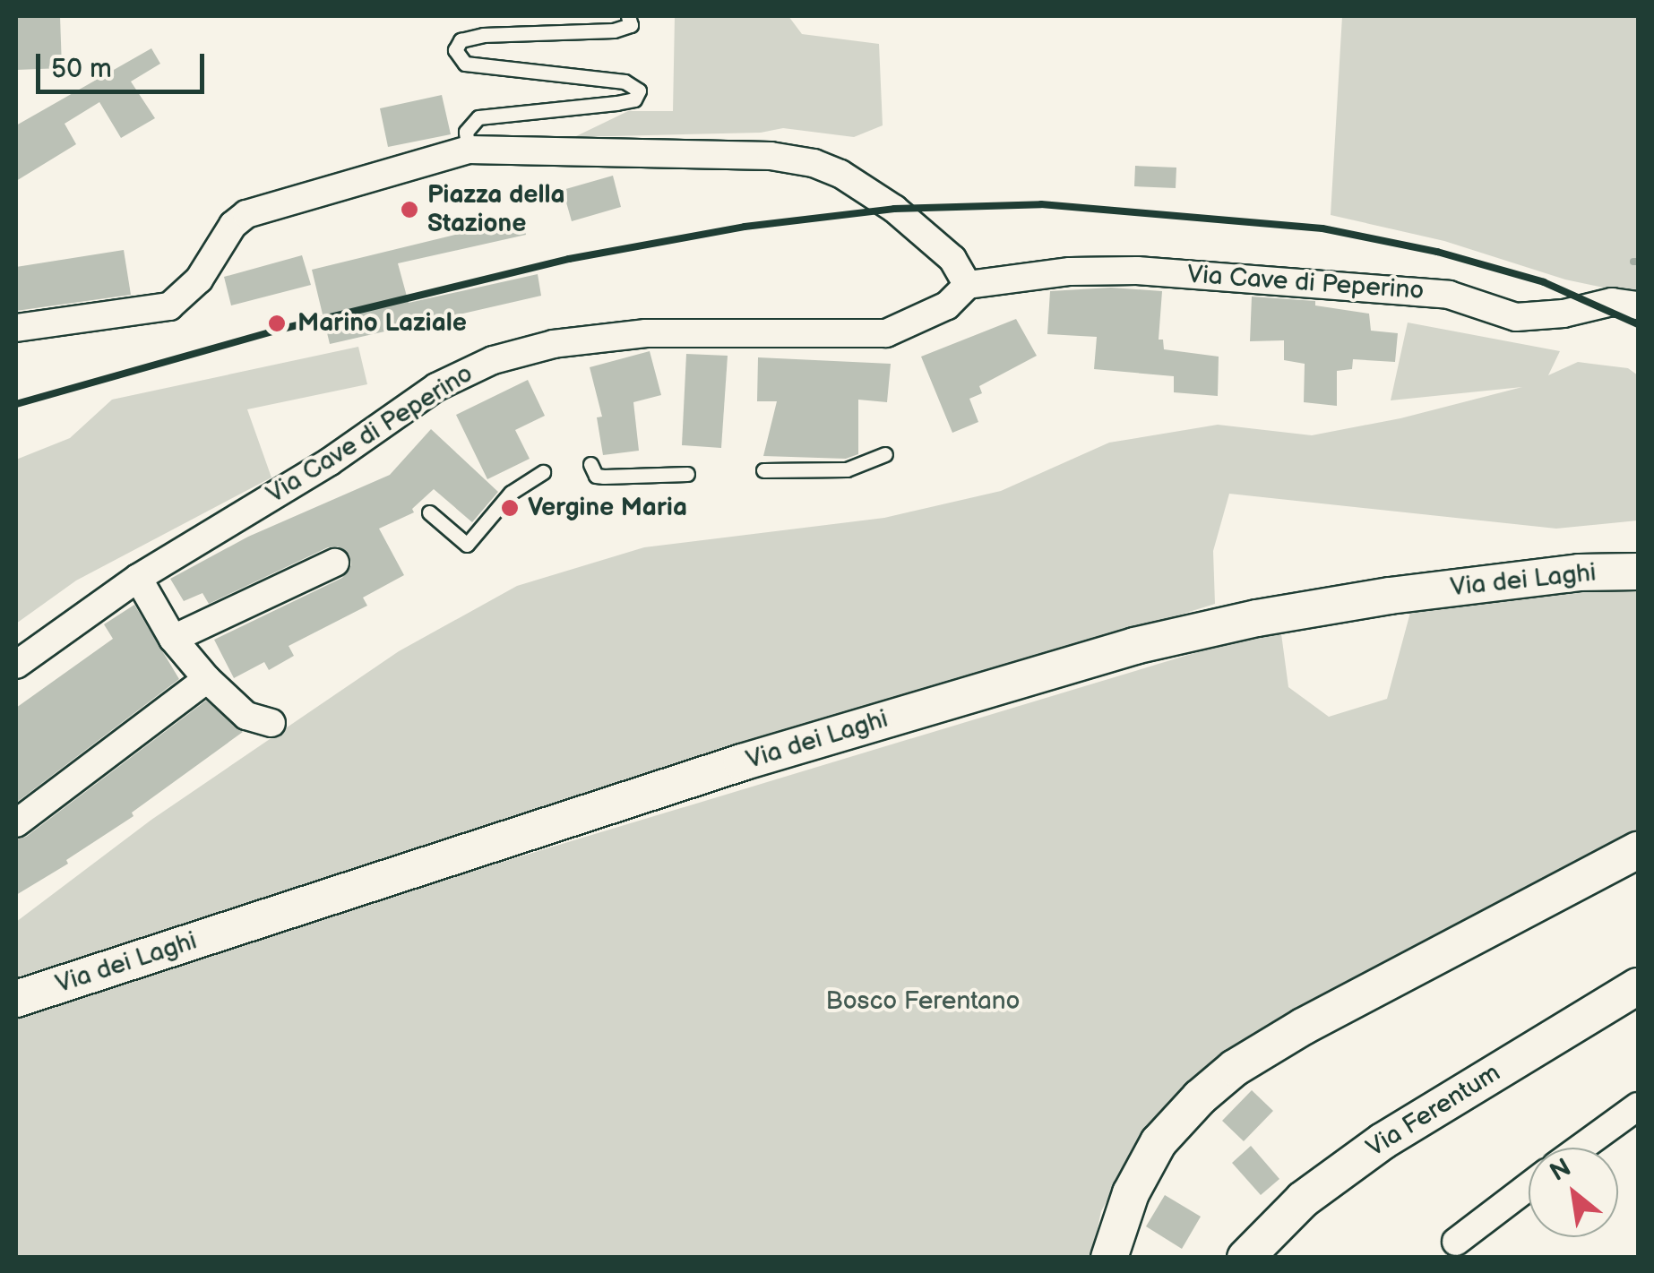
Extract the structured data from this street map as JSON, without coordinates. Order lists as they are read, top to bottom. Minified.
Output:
{"streets":{"main road":["Via dei Laghi","Via Ferentum"],"street":["Via Cave di Peperino"]},"parks":["Bosco Ferentano"],"places":["Piazza della Stazione","Marino Laziale","Vergine Maria"],"scale_bar":"50 m","north":"top left"}
